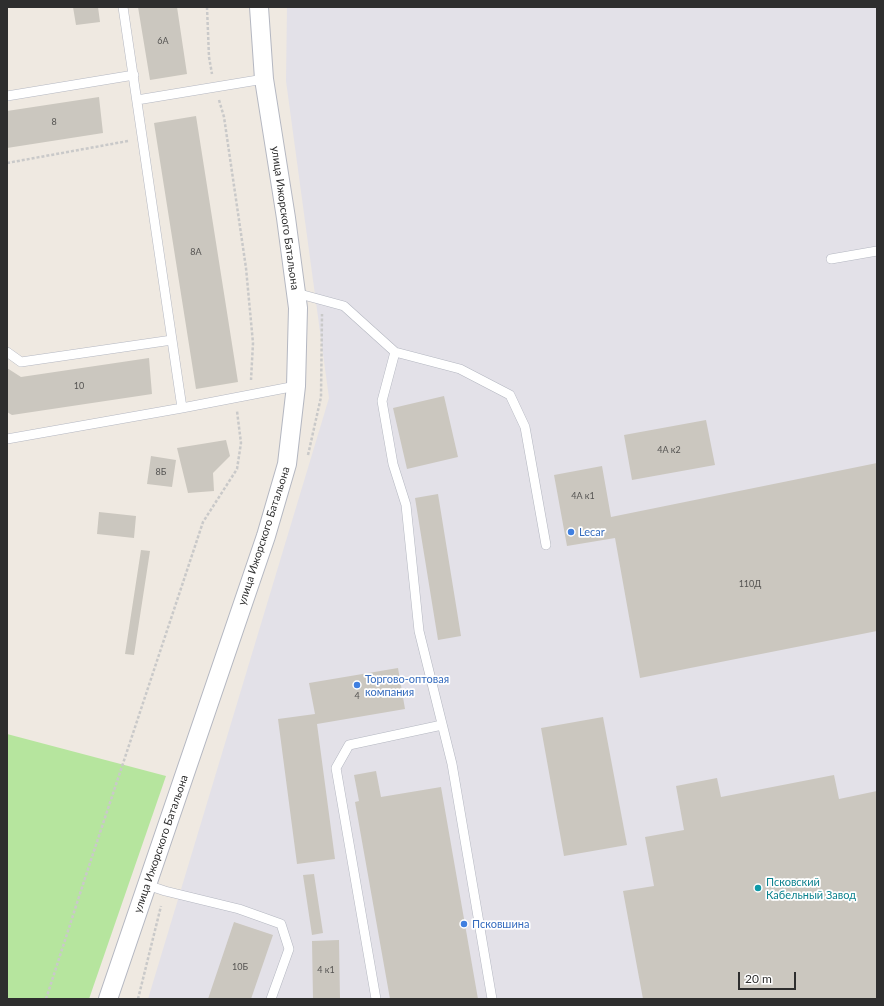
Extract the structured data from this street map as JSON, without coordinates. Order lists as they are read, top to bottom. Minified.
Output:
{"streets":{"street":["улица Ижорского Батальона"]},"places":["Lecar","Торгово-оптовая компания","Псковский Кабельный Завод","Псковшина"],"house_numbers":["6А","8","8А","10","4А к2","8Б","4А к1","110Д","4","10Б","4 к1"],"scale_bar":"20 m"}
